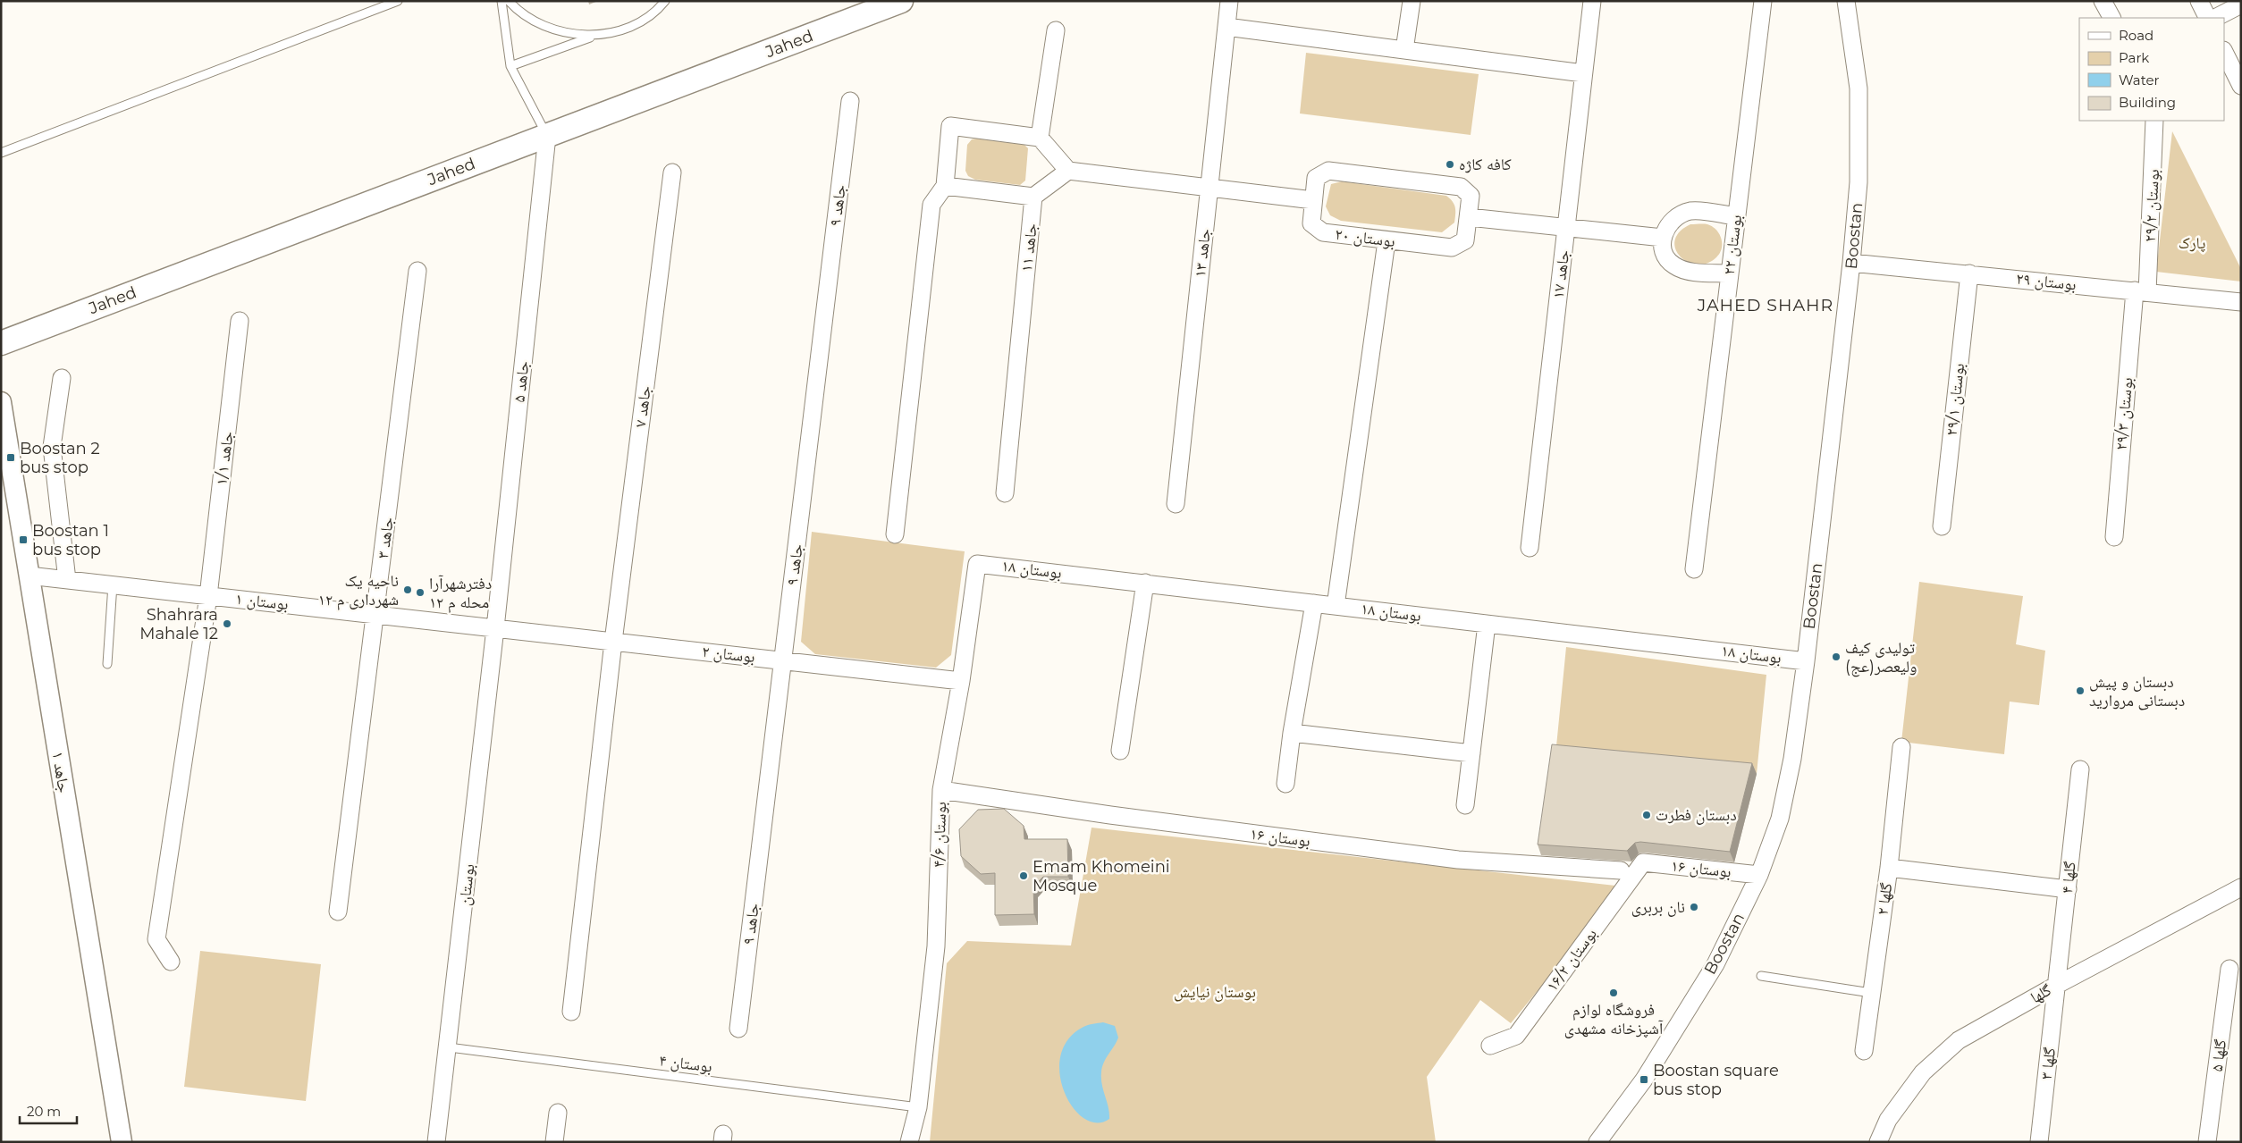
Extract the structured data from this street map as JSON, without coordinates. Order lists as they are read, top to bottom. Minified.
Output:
{"streets":{"main road":["Jahed"],"street":["جاهد ۹","بوستان ۲۹/۲","Boostan","بوستان ۲۰","بوستان ۲۲","جاهد ۱۱","جاهد ۱۳","جاهد ۱۷","بوستان ۲۹","جاهد ۵","بوستان ۲۹/۱","جاهد ۷","بوستان ۲۹/۳","جاهد ۱/۱","جاهد ۳","بوستان ۱۸","بوستان ۱","بوستان ۲","جاهد ۱","بوستان ۴/۶","بوستان ۱۶","گلها ۴","بوستان","گلها ۲","بوستان ۱۶/۲","گلها","گلها ۵","گلها ۳"],"lane":["بوستان ۴"]},"crossings":[["Jahed","جاهد ۵"],["جاهد ۹","بوستان ۲"],["بوستان ۲۹/۲","بوستان ۲۹"],["بوستان ۲۹/۲","بوستان ۲۹/۳"],["Boostan","بوستان ۲۹"],["Boostan","بوستان ۱۸"],["Boostan","بوستان ۱۶"],["بوستان ۲۹","بوستان ۲۹/۱"],["بوستان ۲۹","بوستان ۲۹/۳"],["جاهد ۵","بوستان ۱"],["جاهد ۵","بوستان ۲"],["جاهد ۵","بوستان"],["جاهد ۷","بوستان ۲"],["جاهد ۱/۱","بوستان ۱"],["جاهد ۳","بوستان ۱"],["بوستان ۱۸","بوستان ۴/۶"],["بوستان ۱","بوستان ۲"],["بوستان ۱","جاهد ۱"],["بوستان ۱","بوستان"],["بوستان ۲","بوستان ۴/۶"],["بوستان ۲","بوستان"],["بوستان ۴/۶","بوستان ۱۶"],["بوستان ۴/۶","بوستان ۴"],["بوستان ۱۶","بوستان ۱۶/۲"],["گلها ۴","گلها"],["گلها ۴","گلها ۳"],["بوستان","بوستان ۴"],["گلها","گلها ۳"]],"districts":["JAHED SHAHR"],"parks":["پارک","بوستان نیایش"],"places":{"other":["کافه کاژه","ناحیه یک شهرداری م ۱۲","دفترشهرآرا محله م ۱۲","Shahrara Mahale 12","تولیدی کیف ولیعصر(عج)","دبستان و پیش دبستانی مروارید","دبستان فطرت","Emam Khomeini Mosque","نان بربری","فروشگاه لوازم آشپزخانه مشهدی"],"transit":["Boostan 2 bus stop","Boostan 1 bus stop","Boostan square bus stop"]},"legend":["Road","Park","Water","Building"],"scale_bar":"20 m"}
